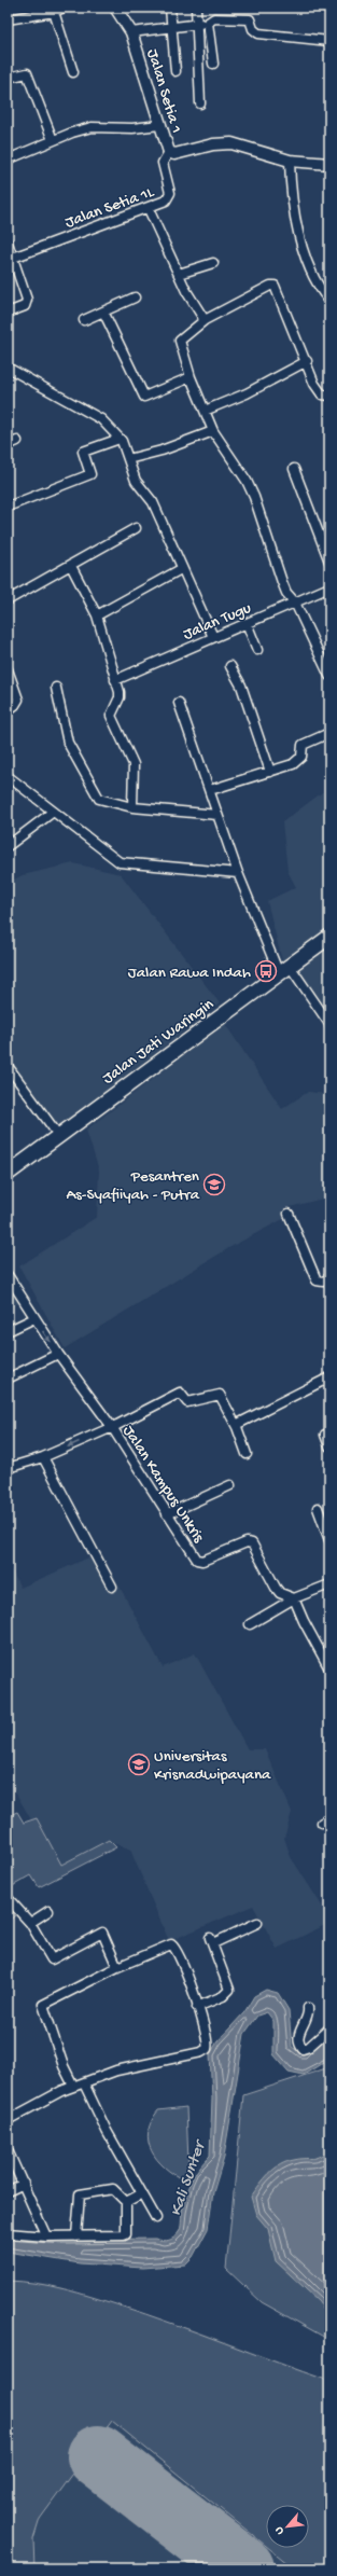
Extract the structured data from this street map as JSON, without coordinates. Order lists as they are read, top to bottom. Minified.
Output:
{"streets":{"main road":["Jalan Jati Waringin"],"street":["Jalan Setia 1","Jalan Setia 1L","Jalan Tugu","Jalan Kampus Unkris"]},"crossings":[["Jalan Setia 1","Jalan Setia 1L"]],"water":["Kali Sunter"],"places":{"bus stop":["Jalan Rawa Indah"],"school or university":["Pesantren As-Syafiiyah - Putra","Universitas Krisnadwipayana"]},"north":"bottom left"}
